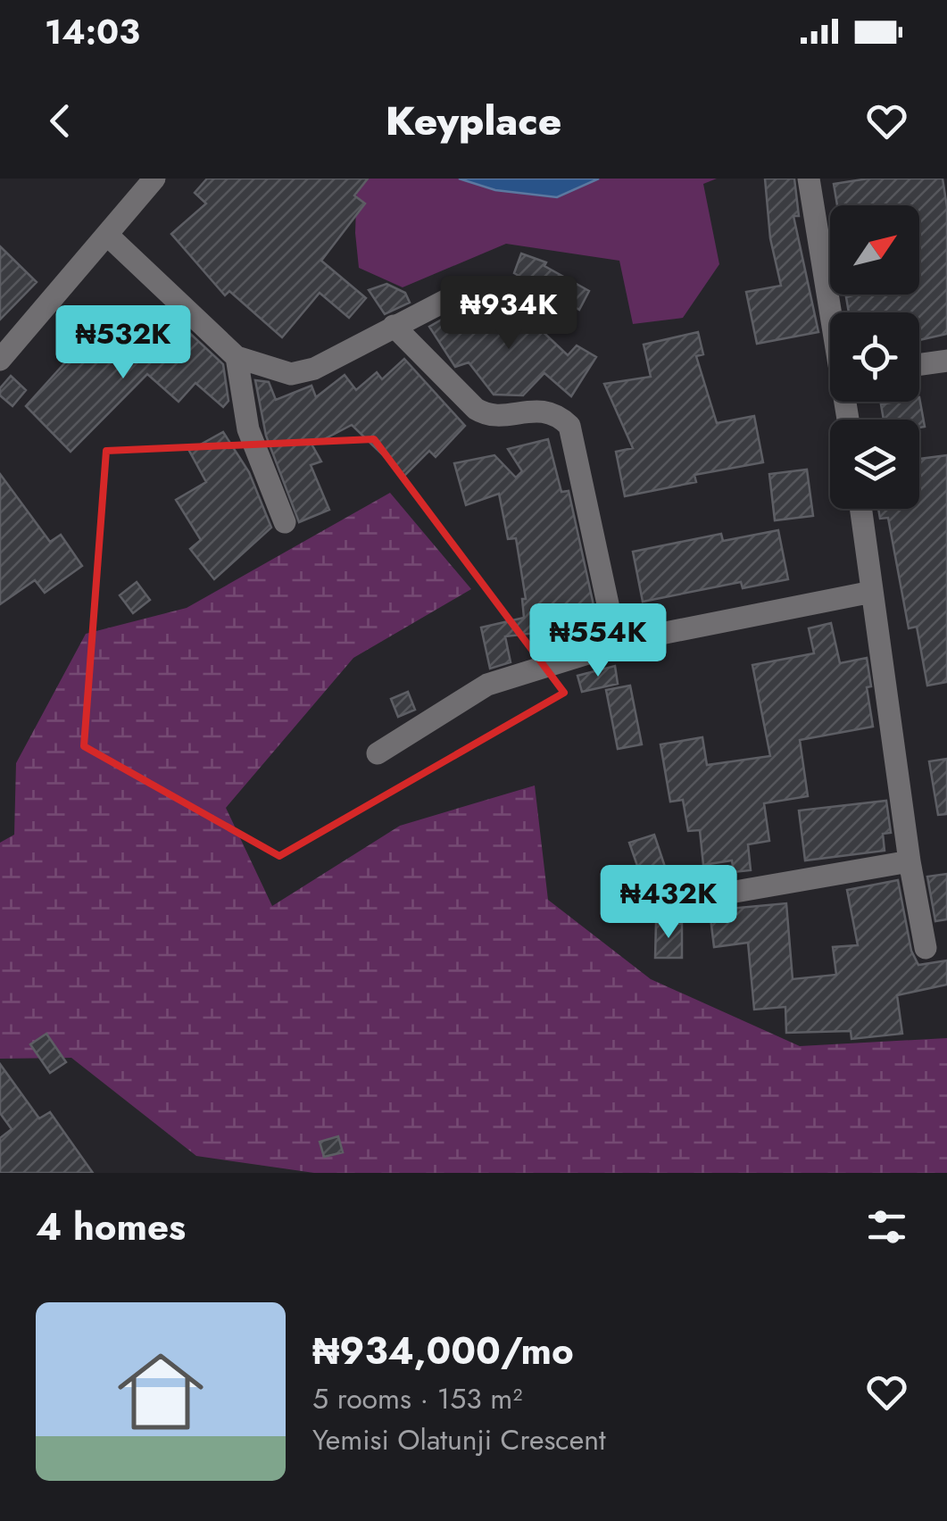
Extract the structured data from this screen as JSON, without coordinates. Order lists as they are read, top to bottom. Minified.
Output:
{"north":"top right","page":{"status":"14:03","header":"Keyplace","price":["₦934K","₦532K","₦554K","₦432K"],"heading":"4 homes","list":[{"name":"₦934,000/mo","note":"5 rooms · 153 m² · Yemisi Olatunji Crescent"}]}}
